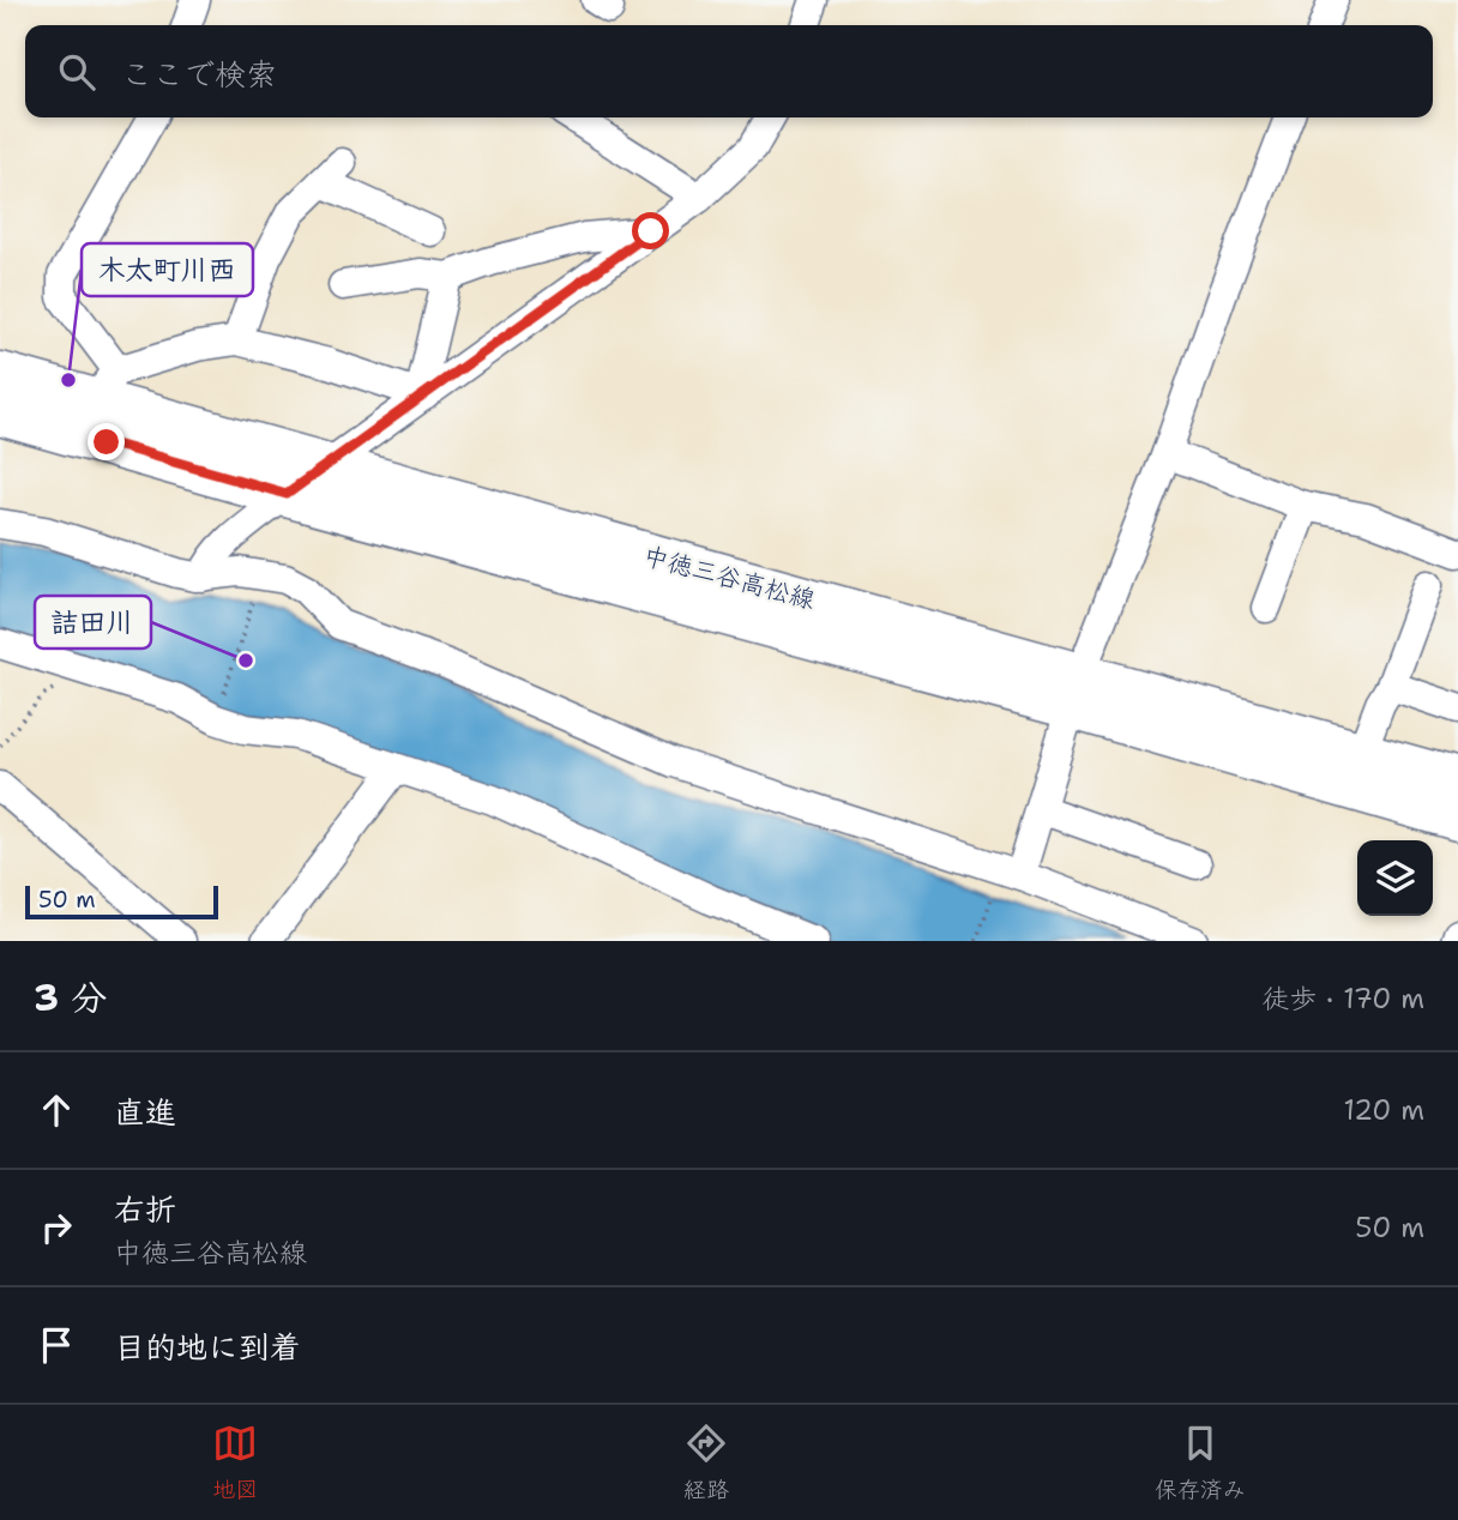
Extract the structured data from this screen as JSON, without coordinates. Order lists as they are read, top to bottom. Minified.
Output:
{"streets":{"main road":["中徳三谷高松線"]},"places":["木太町川西","詰田川"],"scale_bar":"50 m","page":{"search":"ここで検索","scale":"50 m","heading":["3 分","徒歩 · 170 m"],"list":[["直進","120 m"],["右折","中徳三谷高松線","50 m"],"目的地に到着"],"nav":["地図","経路","保存済み"]}}
